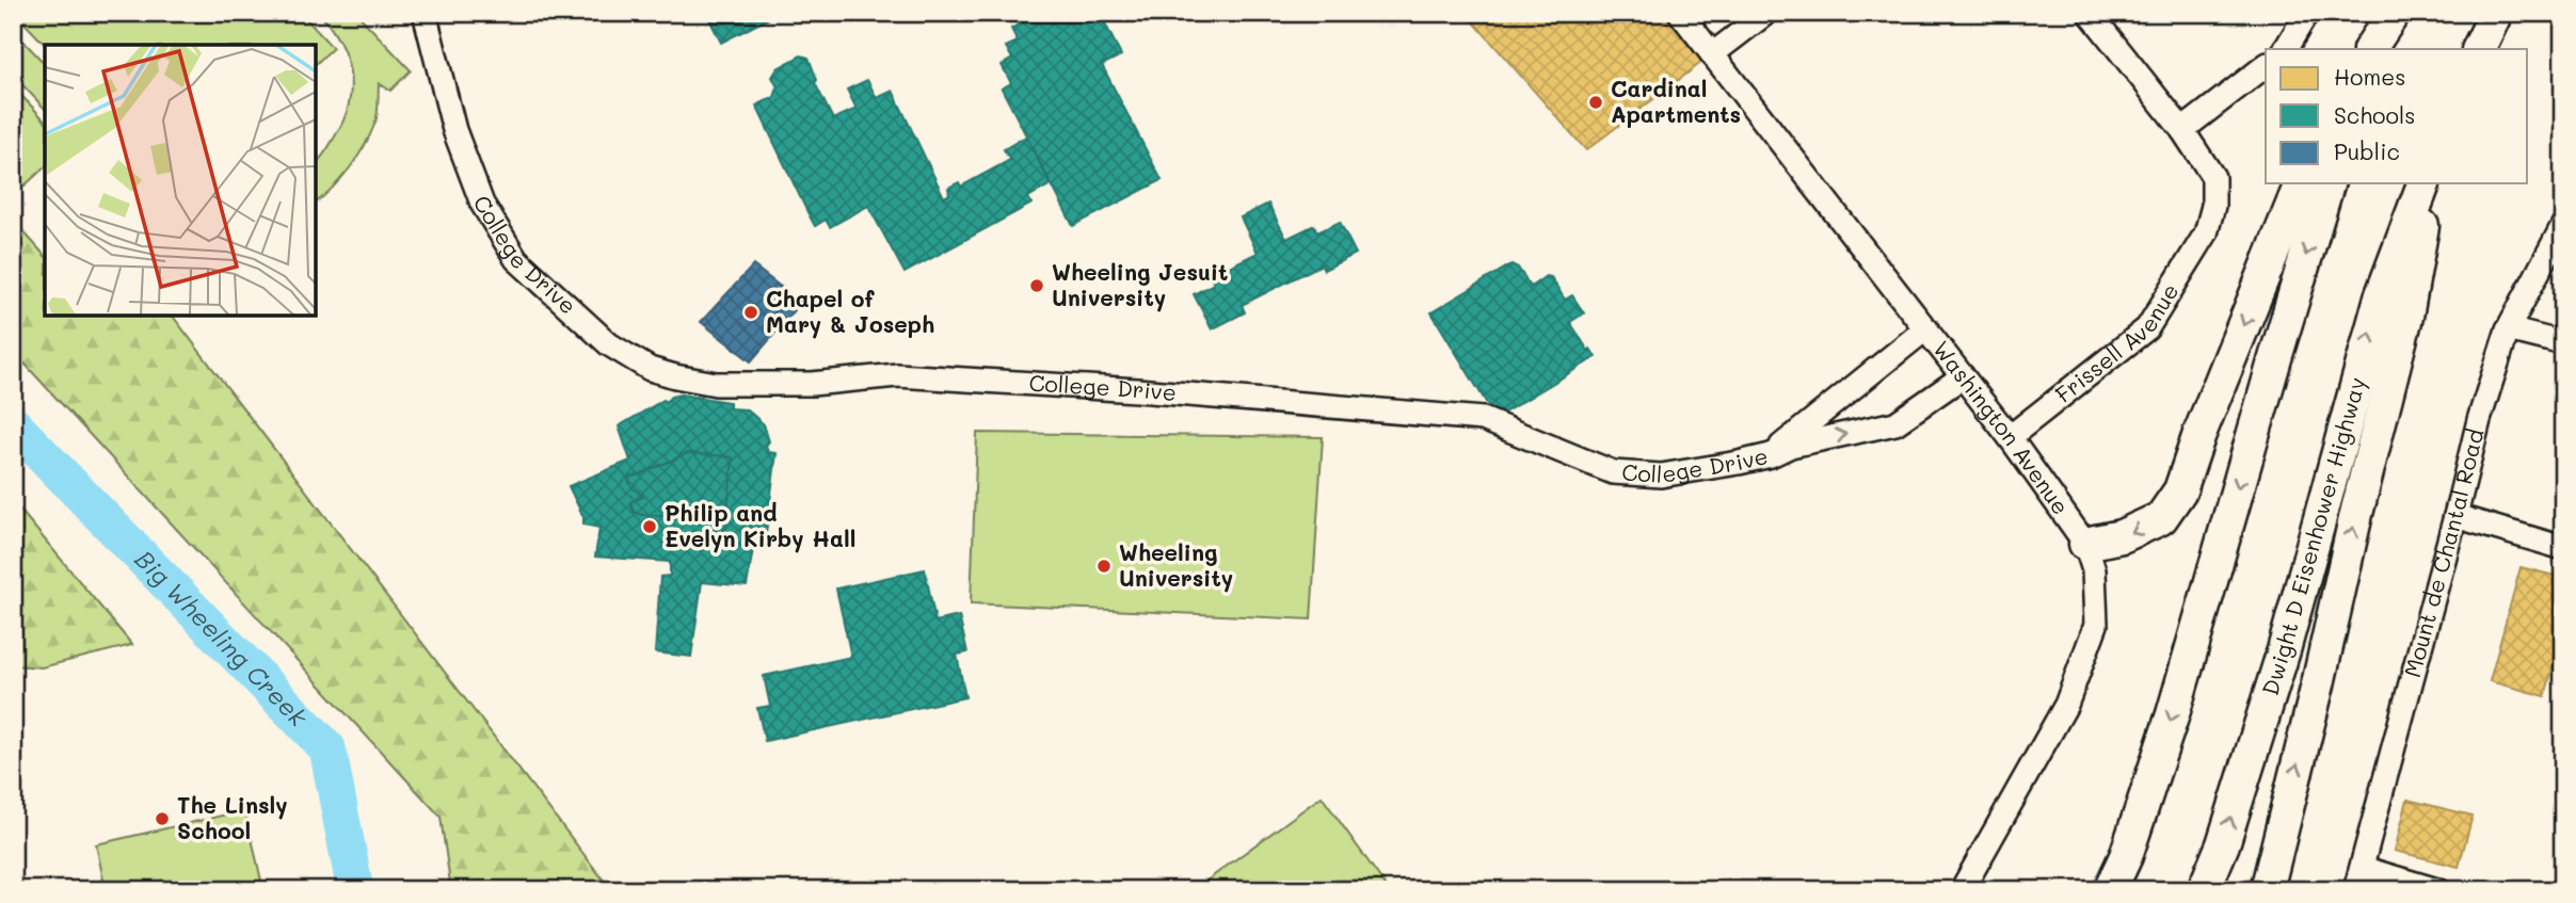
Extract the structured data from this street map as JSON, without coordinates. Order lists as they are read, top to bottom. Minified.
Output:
{"streets":{"highway":["Dwight D Eisenhower Highway"],"street":["College Drive","Frissell Avenue","Washington Avenue","Mount de Chantal Road"]},"crossings":[["College Drive","Washington Avenue"],["Frissell Avenue","Washington Avenue"]],"water":["Big Wheeling Creek"],"places":["Cardinal Apartments","Wheeling Jesuit University","Chapel of Mary & Joseph","Philip and Evelyn Kirby Hall","Wheeling University","The Linsly School"],"legend":["Homes","Schools","Public"]}
